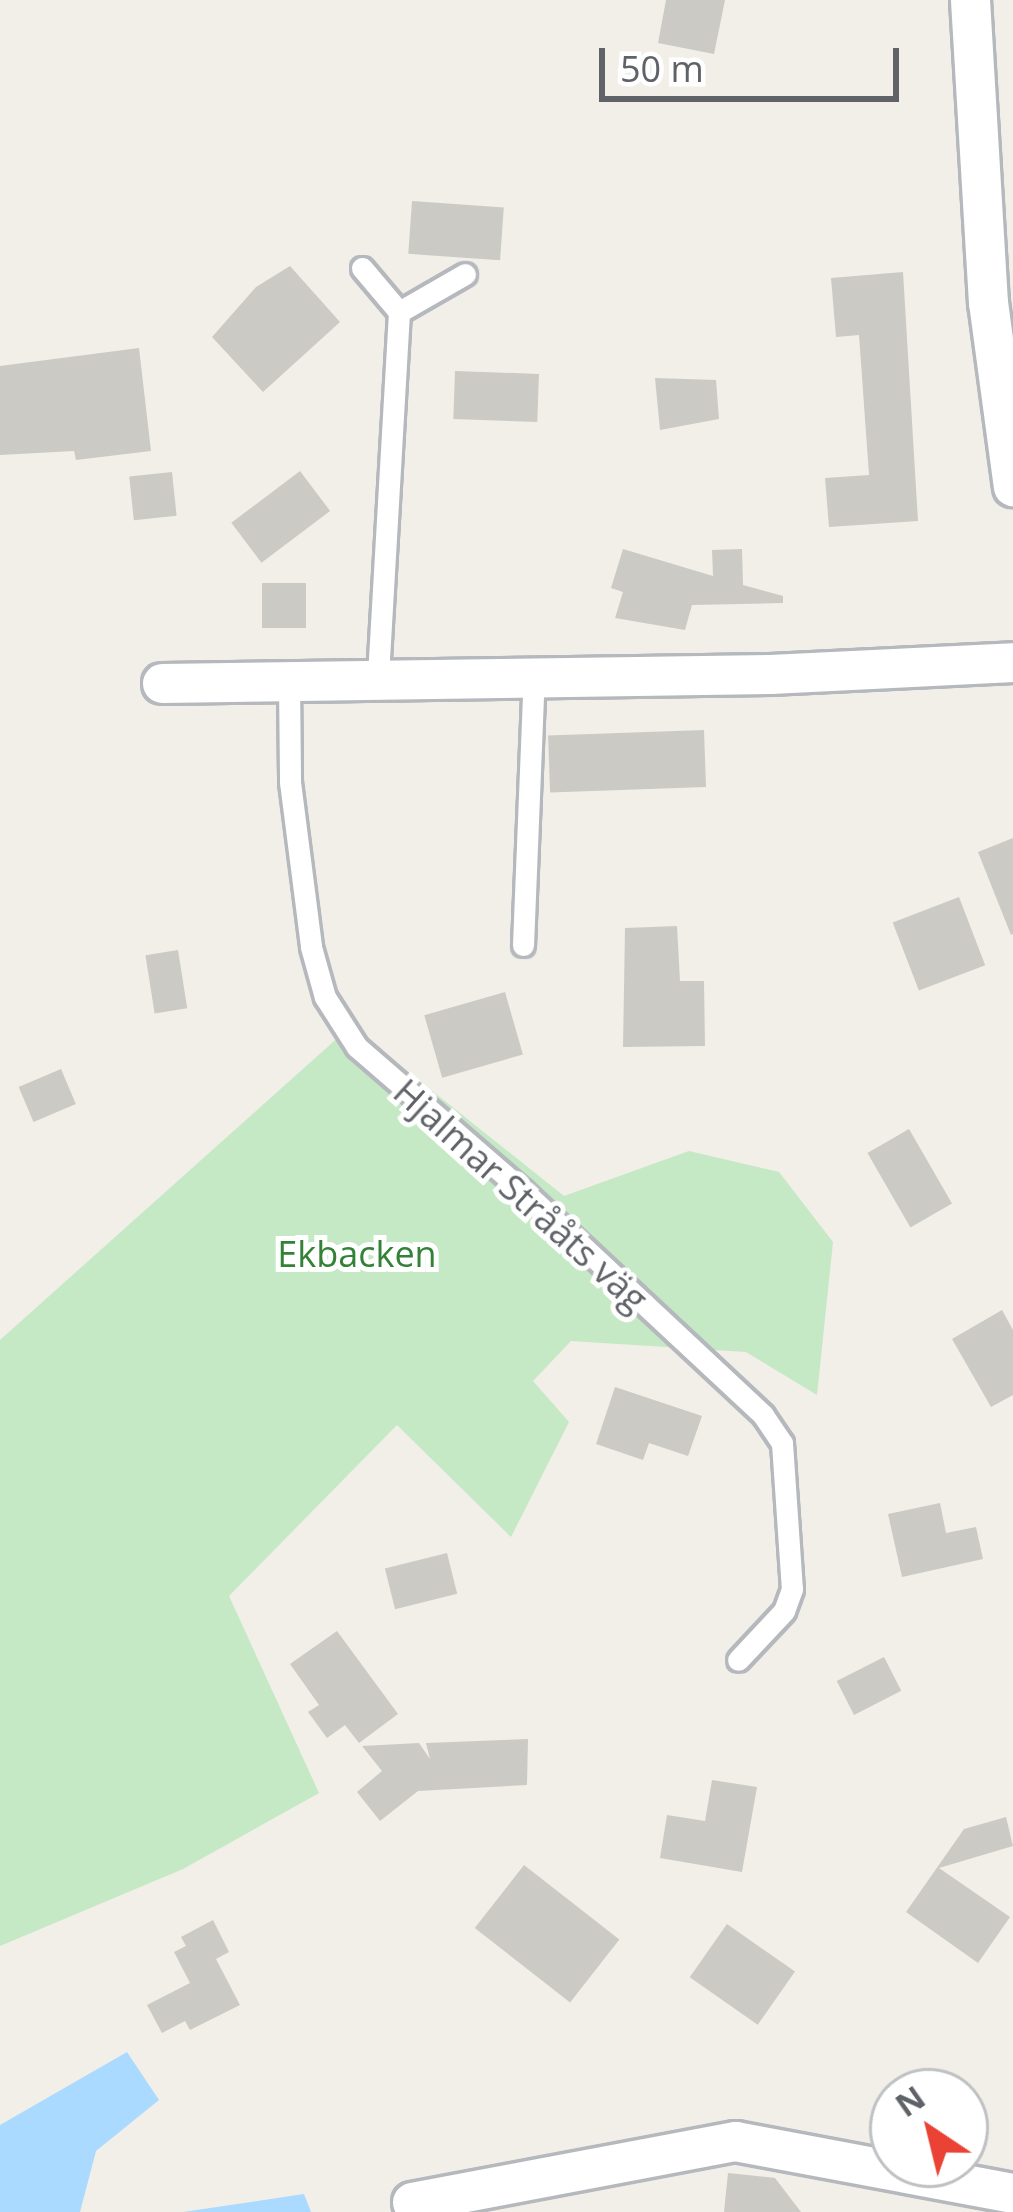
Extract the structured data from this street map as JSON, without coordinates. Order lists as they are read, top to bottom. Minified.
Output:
{"streets":{"lane":["Hjalmar Strååts väg"]},"parks":["Ekbacken"],"scale_bar":"50 m","north":"top left"}
